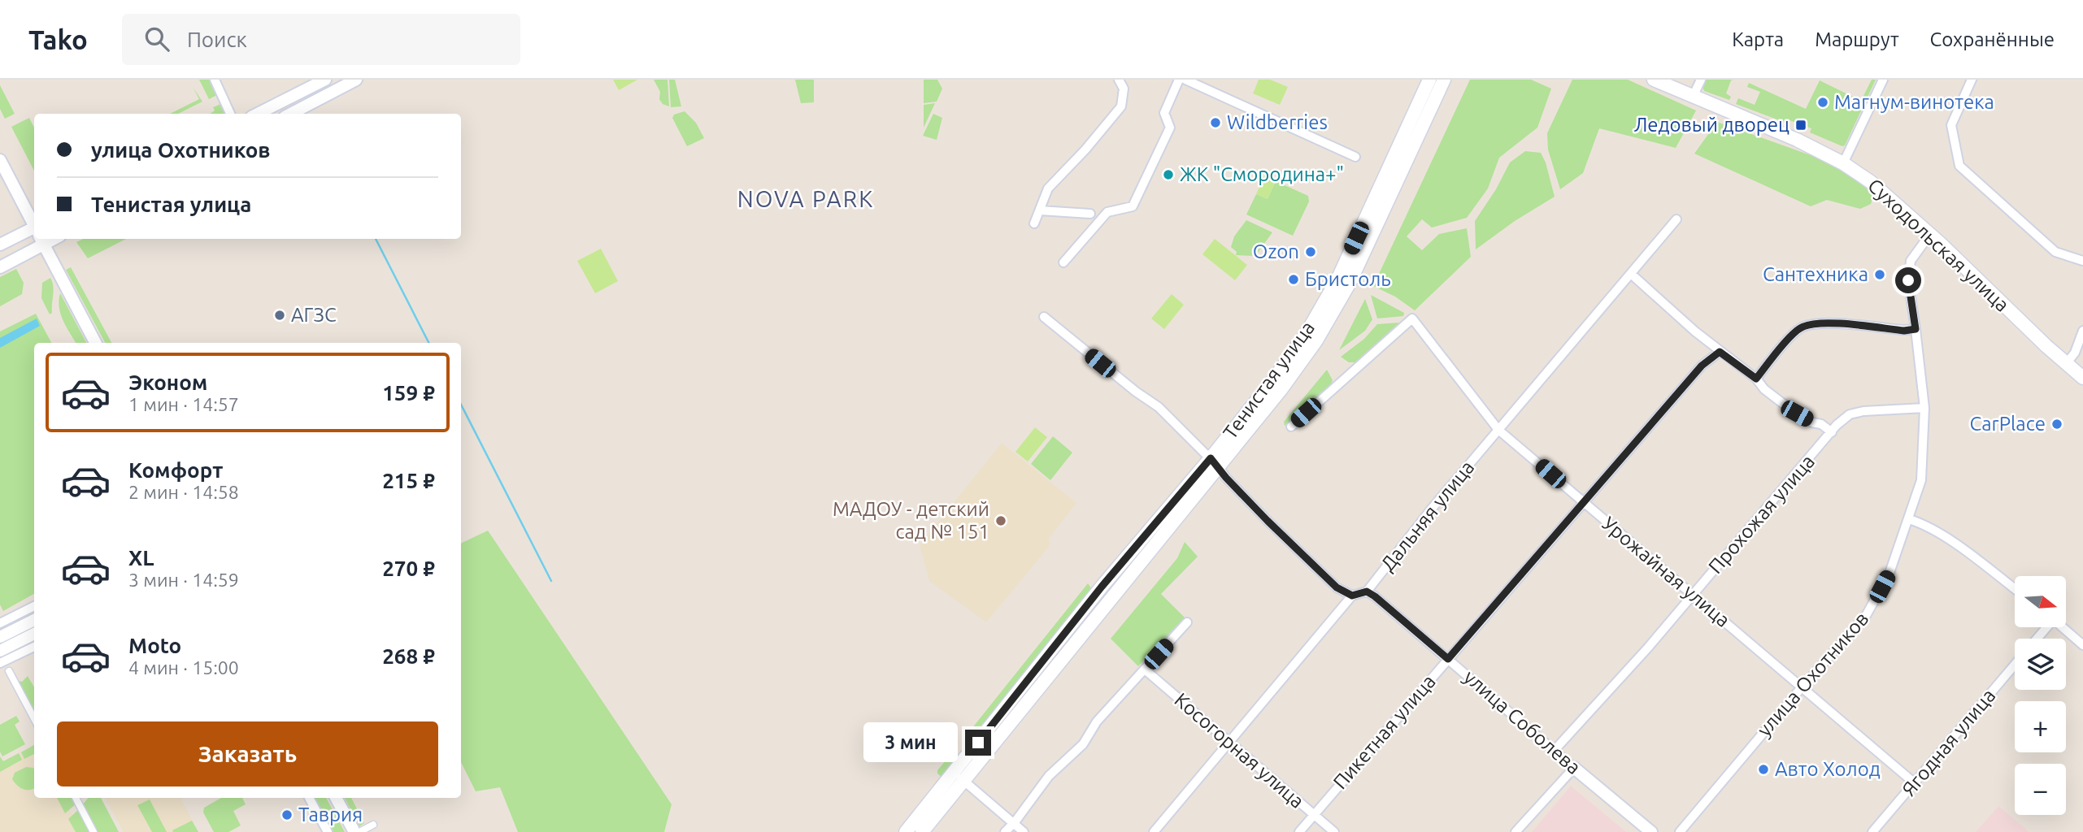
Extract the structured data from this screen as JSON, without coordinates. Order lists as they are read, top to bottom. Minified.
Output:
{"streets":{"main road":["Суходольская улица","Тенистая улица"],"street":["Прохожая улица","Дальняя улица","Урожайная улица","улица Охотников","улица Соболева","Пикетная улица","Ягодная улица","Косогорная улица"]},"crossings":[["Суходольская улица","улица Охотников"],["Прохожая улица","Урожайная улица"],["Прохожая улица","улица Охотников"],["Прохожая улица","улица Соболева"],["Дальняя улица","Урожайная улица"],["Дальняя улица","улица Соболева"],["Урожайная улица","улица Охотников"],["Урожайная улица","Пикетная улица"],["Урожайная улица","Ягодная улица"],["улица Соболева","Пикетная улица"],["Пикетная улица","Косогорная улица"]],"districts":["NOVA PARK"],"places":{"other":["Магнум-винотека","Wildberries","ЖК \"Смородина+\"","Ozon","Сантехника","Бристоль","АГЗС","CarPlace","МАДОУ - детский сад № 151","Авто Холод","Таврия"],"transit":["Ледовый дворец"]},"north":"right","page":{"header":"Tako","search":"Поиск","nav":["Карта","Маршрут","Сохранённые"],"banner":["улица Охотников","Тенистая улица"],"list":[{"name":"Эконом","note":"1 мин · 14:57","value":"159 ₽"},{"name":"Комфорт","note":"2 мин · 14:58","value":"215 ₽"},{"name":"XL","note":"3 мин · 14:59","value":"270 ₽"},{"name":"Moto","note":"4 мин · 15:00","value":"268 ₽"}],"map_buttons":["+","−"],"buttons":"Заказать","bubble":"3 мин"}}
